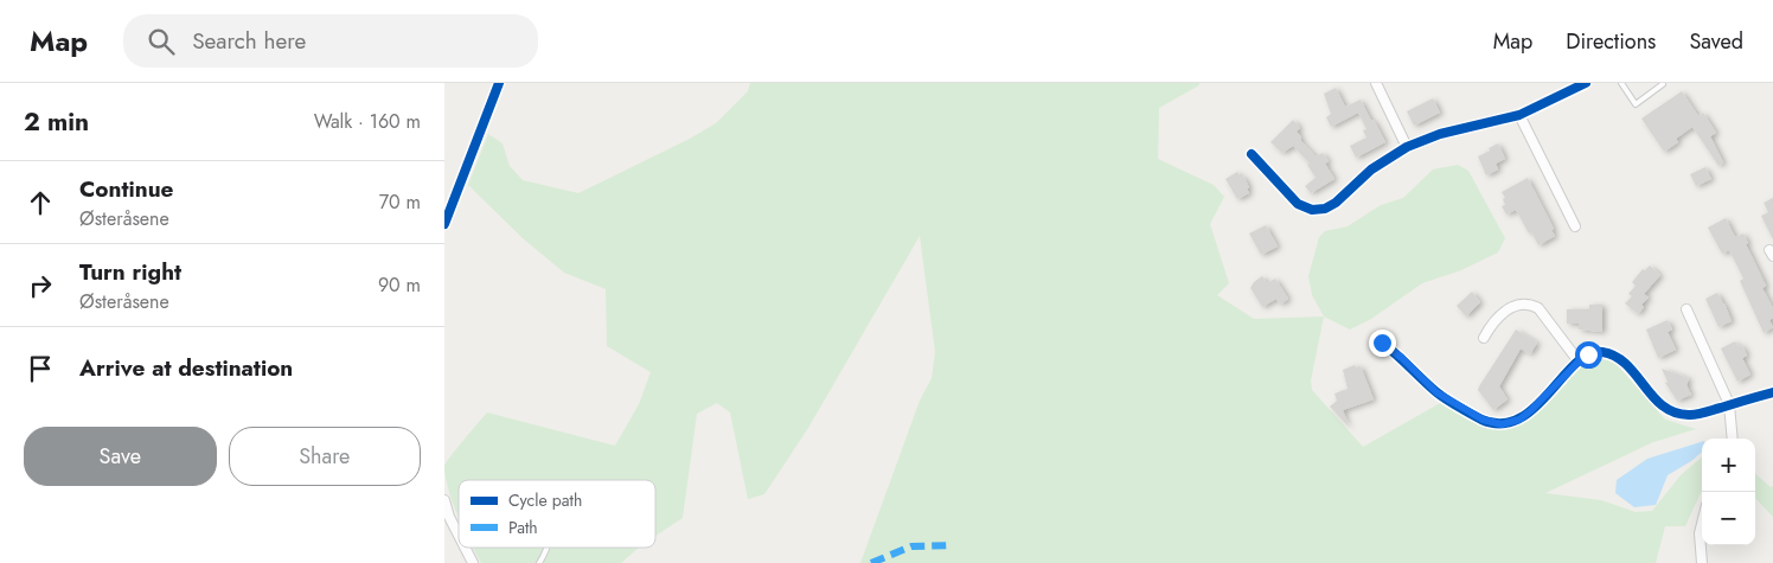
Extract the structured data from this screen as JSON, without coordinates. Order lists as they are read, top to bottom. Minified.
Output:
{"legend":["Cycle path","Path"],"page":{"header":"Map","search":"Search here","nav":["Map","Directions","Saved"],"heading":["2 min","Walk · 160 m"],"list":[["Continue","Østeråsene","70 m"],["Turn right","Østeråsene","90 m"],"Arrive at destination"],"buttons":["Save","Share"],"map_buttons":["+","−"]}}
